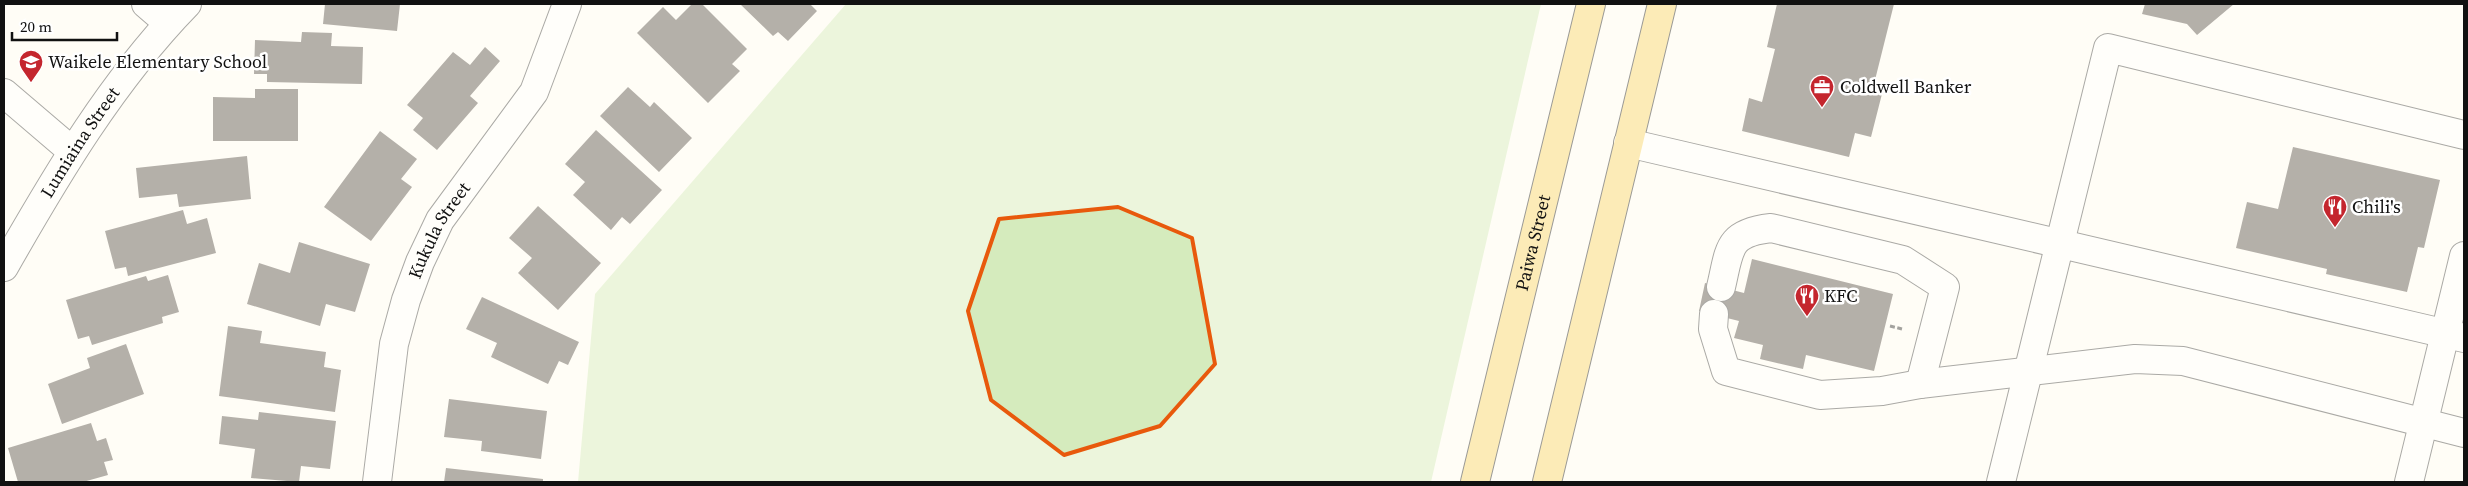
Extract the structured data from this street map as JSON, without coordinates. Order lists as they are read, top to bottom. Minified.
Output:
{"streets":{"main road":["Paiwa Street"],"street":["Lumiaina Street","Kukula Street"]},"places":{"school or university":["Waikele Elementary School"],"office":["Coldwell Banker"],"restaurant":["Chili's","KFC"]},"scale_bar":"20 m"}
